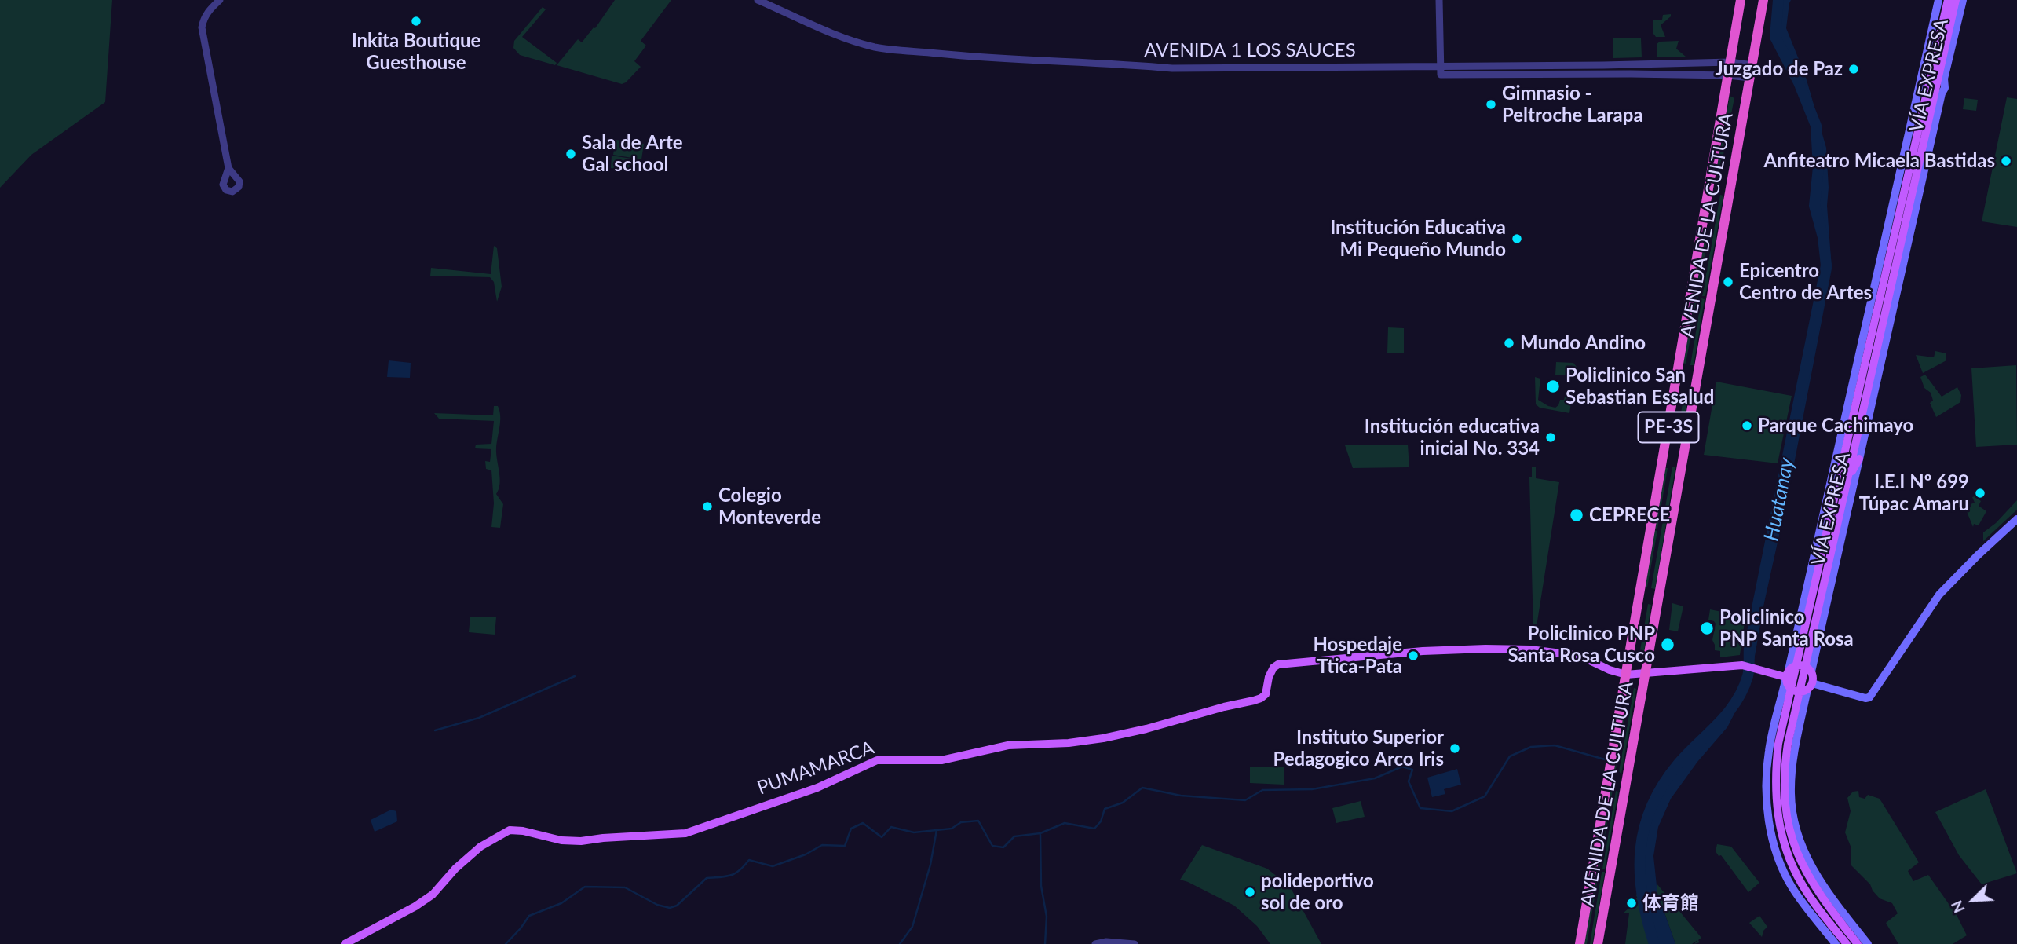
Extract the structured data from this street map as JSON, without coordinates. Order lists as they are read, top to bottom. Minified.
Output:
{"streets":{"highway":["AVENIDA DE LA CULTURA","PE-3S"],"main road":["VÍA EXPRESA","PUMAMARCA"],"street":["AVENIDA 1 LOS SAUCES"]},"crossings":[["AVENIDA 1 LOS SAUCES","AVENIDA DE LA CULTURA"],["AVENIDA DE LA CULTURA","PUMAMARCA"]],"water":["Huatanay"],"places":["Inkita Boutique Guesthouse","Juzgado de Paz","Gimnasio - Peltroche Larapa","Sala de Arte Gal school","Anfiteatro Micaela Bastidas","Institución Educativa Mi Pequeño Mundo","Epicentro Centro de Artes","Mundo Andino","Policlinico San Sebastian Essalud","Parque Cachimayo","Institución educativa inicial No. 334","I.E.I Nº 699 Túpac Amaru","Colegio Monteverde","CEPRECE","Policlinico PNP Santa Rosa","Policlinico PNP Santa Rosa Cusco","Hospedaje Ttica-Pata","Instituto Superior Pedagogico Arco Iris","polideportivo sol de oro","体育館"],"north":"bottom left"}
